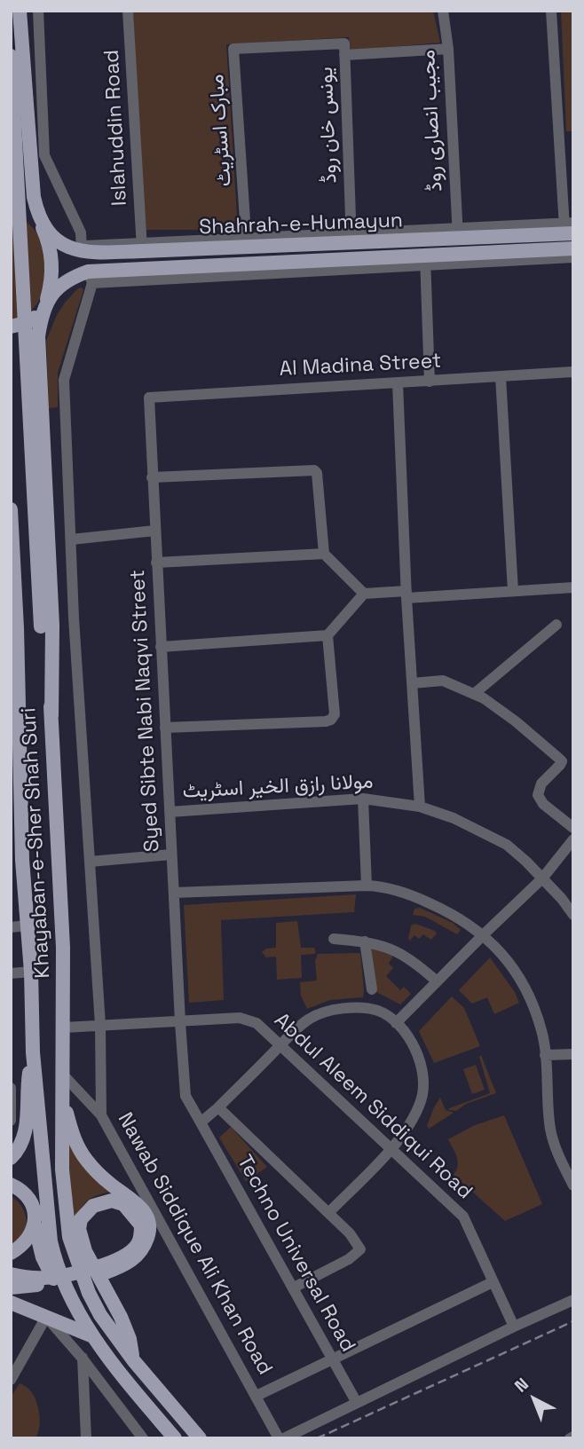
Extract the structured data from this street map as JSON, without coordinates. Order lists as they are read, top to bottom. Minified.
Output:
{"streets":{"main road":["Shahrah-e-Humayun","Khayaban-e-Sher Shah Suri"],"street":["مجیب انصاری روڈ","یونس خان روڈ","Islahuddin Road","مبارک اسٹریٹ","Al Madina Street","Syed Sibte Nabi Naqvi Street","مولانا رازق الخیر اسٹریٹ","Abdul Aleem Siddiqui Road","Nawab Siddique Ali Khan Road","Techno Universal Road"]},"crossings":[["مجیب انصاری روڈ","Shahrah-e-Humayun"],["یونس خان روڈ","مبارک اسٹریٹ"],["یونس خان روڈ","Shahrah-e-Humayun"],["Islahuddin Road","Shahrah-e-Humayun"],["مبارک اسٹریٹ","Shahrah-e-Humayun"],["Shahrah-e-Humayun","Nawab Siddique Ali Khan Road"],["Al Madina Street","Syed Sibte Nabi Naqvi Street"],["Syed Sibte Nabi Naqvi Street","مولانا رازق الخیر اسٹریٹ"],["Syed Sibte Nabi Naqvi Street","Abdul Aleem Siddiqui Road"],["Syed Sibte Nabi Naqvi Street","Techno Universal Road"],["Khayaban-e-Sher Shah Suri","Abdul Aleem Siddiqui Road"],["Abdul Aleem Siddiqui Road","Nawab Siddique Ali Khan Road"],["Abdul Aleem Siddiqui Road","Techno Universal Road"]],"north":"top left"}
